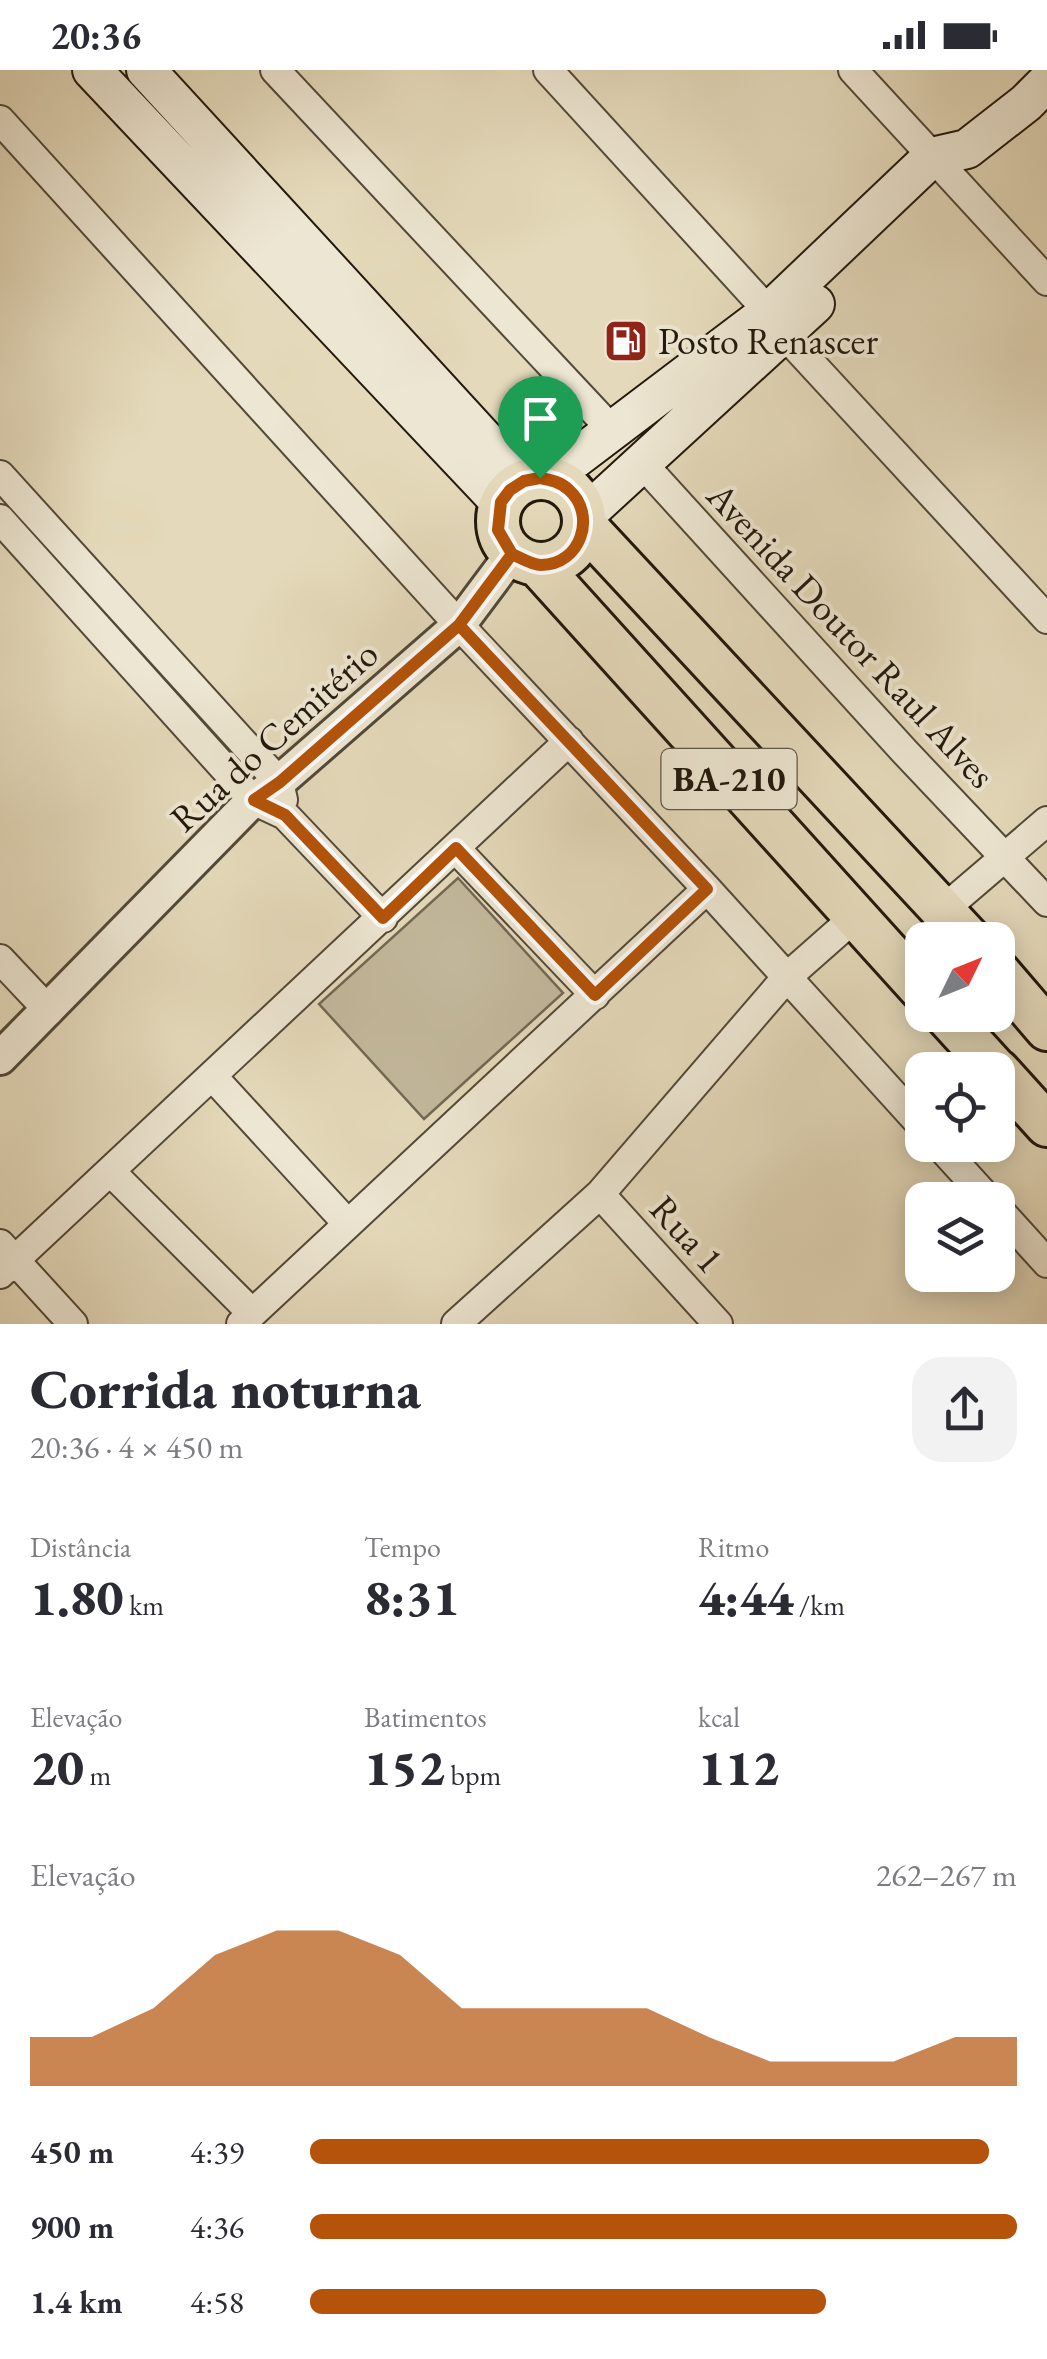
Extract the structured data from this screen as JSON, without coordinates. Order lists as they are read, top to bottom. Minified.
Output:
{"streets":{"main road":["BA-210"],"street":["Avenida Doutor Raul Alves","Rua do Cemitério","Rua 1"]},"crossings":[["Rua do Cemitério","BA-210"]],"places":{"fuel station":["Posto Renascer"]},"north":"top right","page":{"status":"20:36","heading":["Corrida noturna","20:36 · 4 × 450 m"],"stats":[["Distância","1.80 km"],["Tempo","8:31"],["Ritmo","4:44 /km"],["Elevação","20 m"],["Batimentos","152 bpm"],["kcal","112"]],"chart":["Elevação","262–267 m"],"list":[{"name":"450 m","note":"4:39"},{"name":"900 m","note":"4:36"},{"name":"1.4 km","note":"4:58"}]}}
